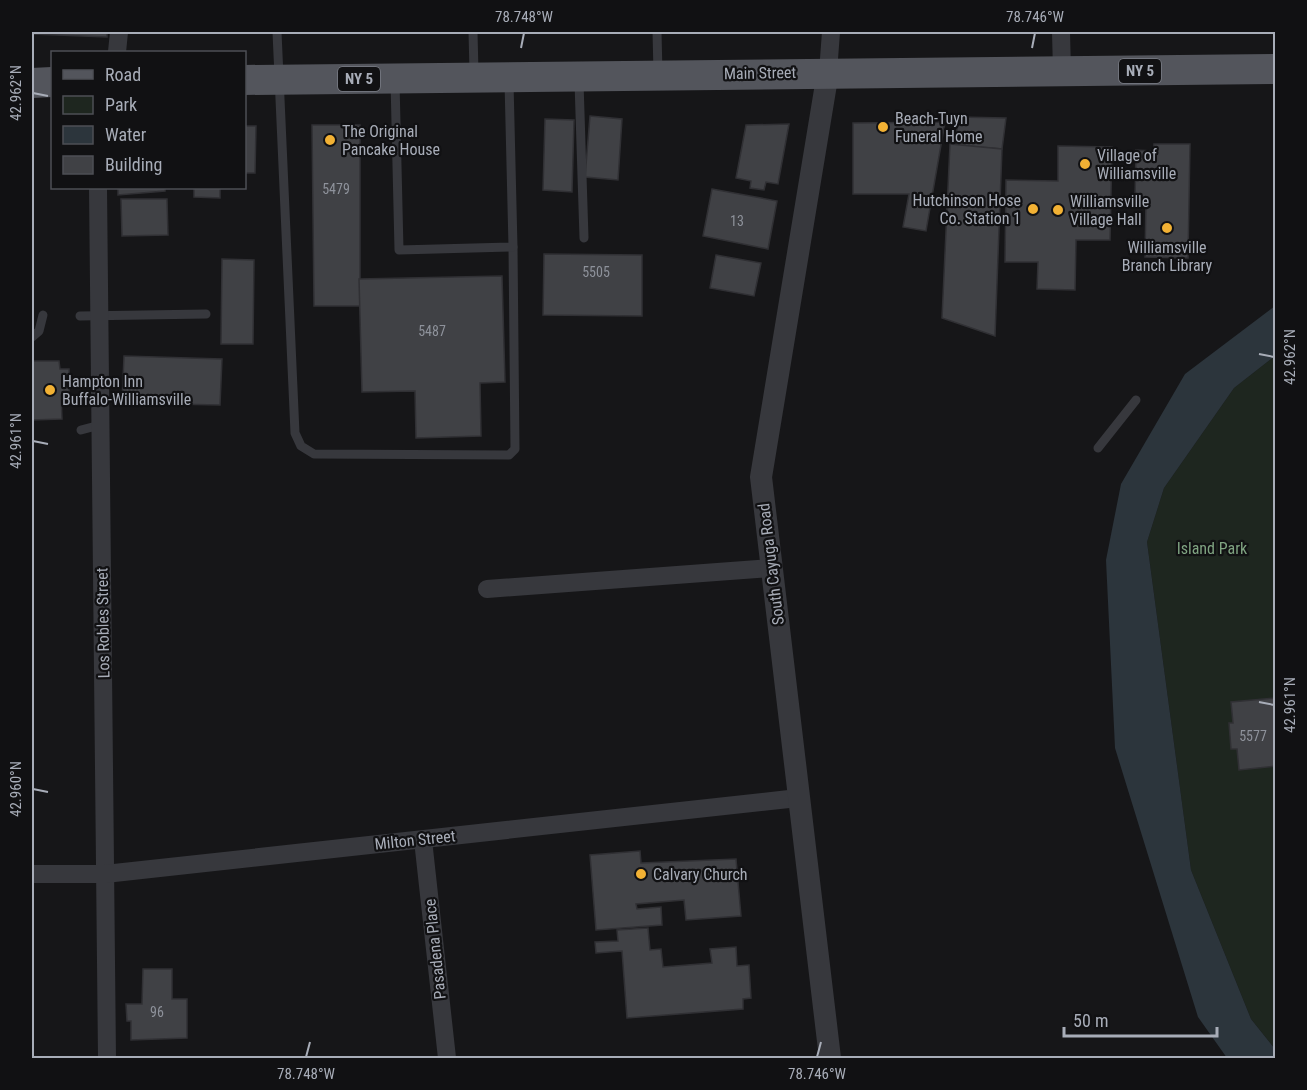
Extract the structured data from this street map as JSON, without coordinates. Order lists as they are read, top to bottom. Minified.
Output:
{"streets":{"main road":["NY 5","Main Street"],"street":["South Cayuga Road","Los Robles Street","Milton Street","Pasadena Place"]},"crossings":[["Main Street","South Cayuga Road"],["South Cayuga Road","Milton Street"],["Los Robles Street","Milton Street"],["Milton Street","Pasadena Place"]],"parks":["Island Park"],"places":["Beach-Tuyn Funeral Home","The Original Pancake House","Village of Williamsville","Hutchinson Hose Co. Station 1","Williamsville Village Hall","Williamsville Branch Library","Hampton Inn Buffalo-Williamsville","Calvary Church"],"house_numbers":["5479","13","5505","5487","5577","96"],"legend":["Road","Park","Water","Building"],"scale_bar":"50 m","coordinates":["78.748°W","78.746°W","42.962°N","42.961°N","42.960°N"]}
